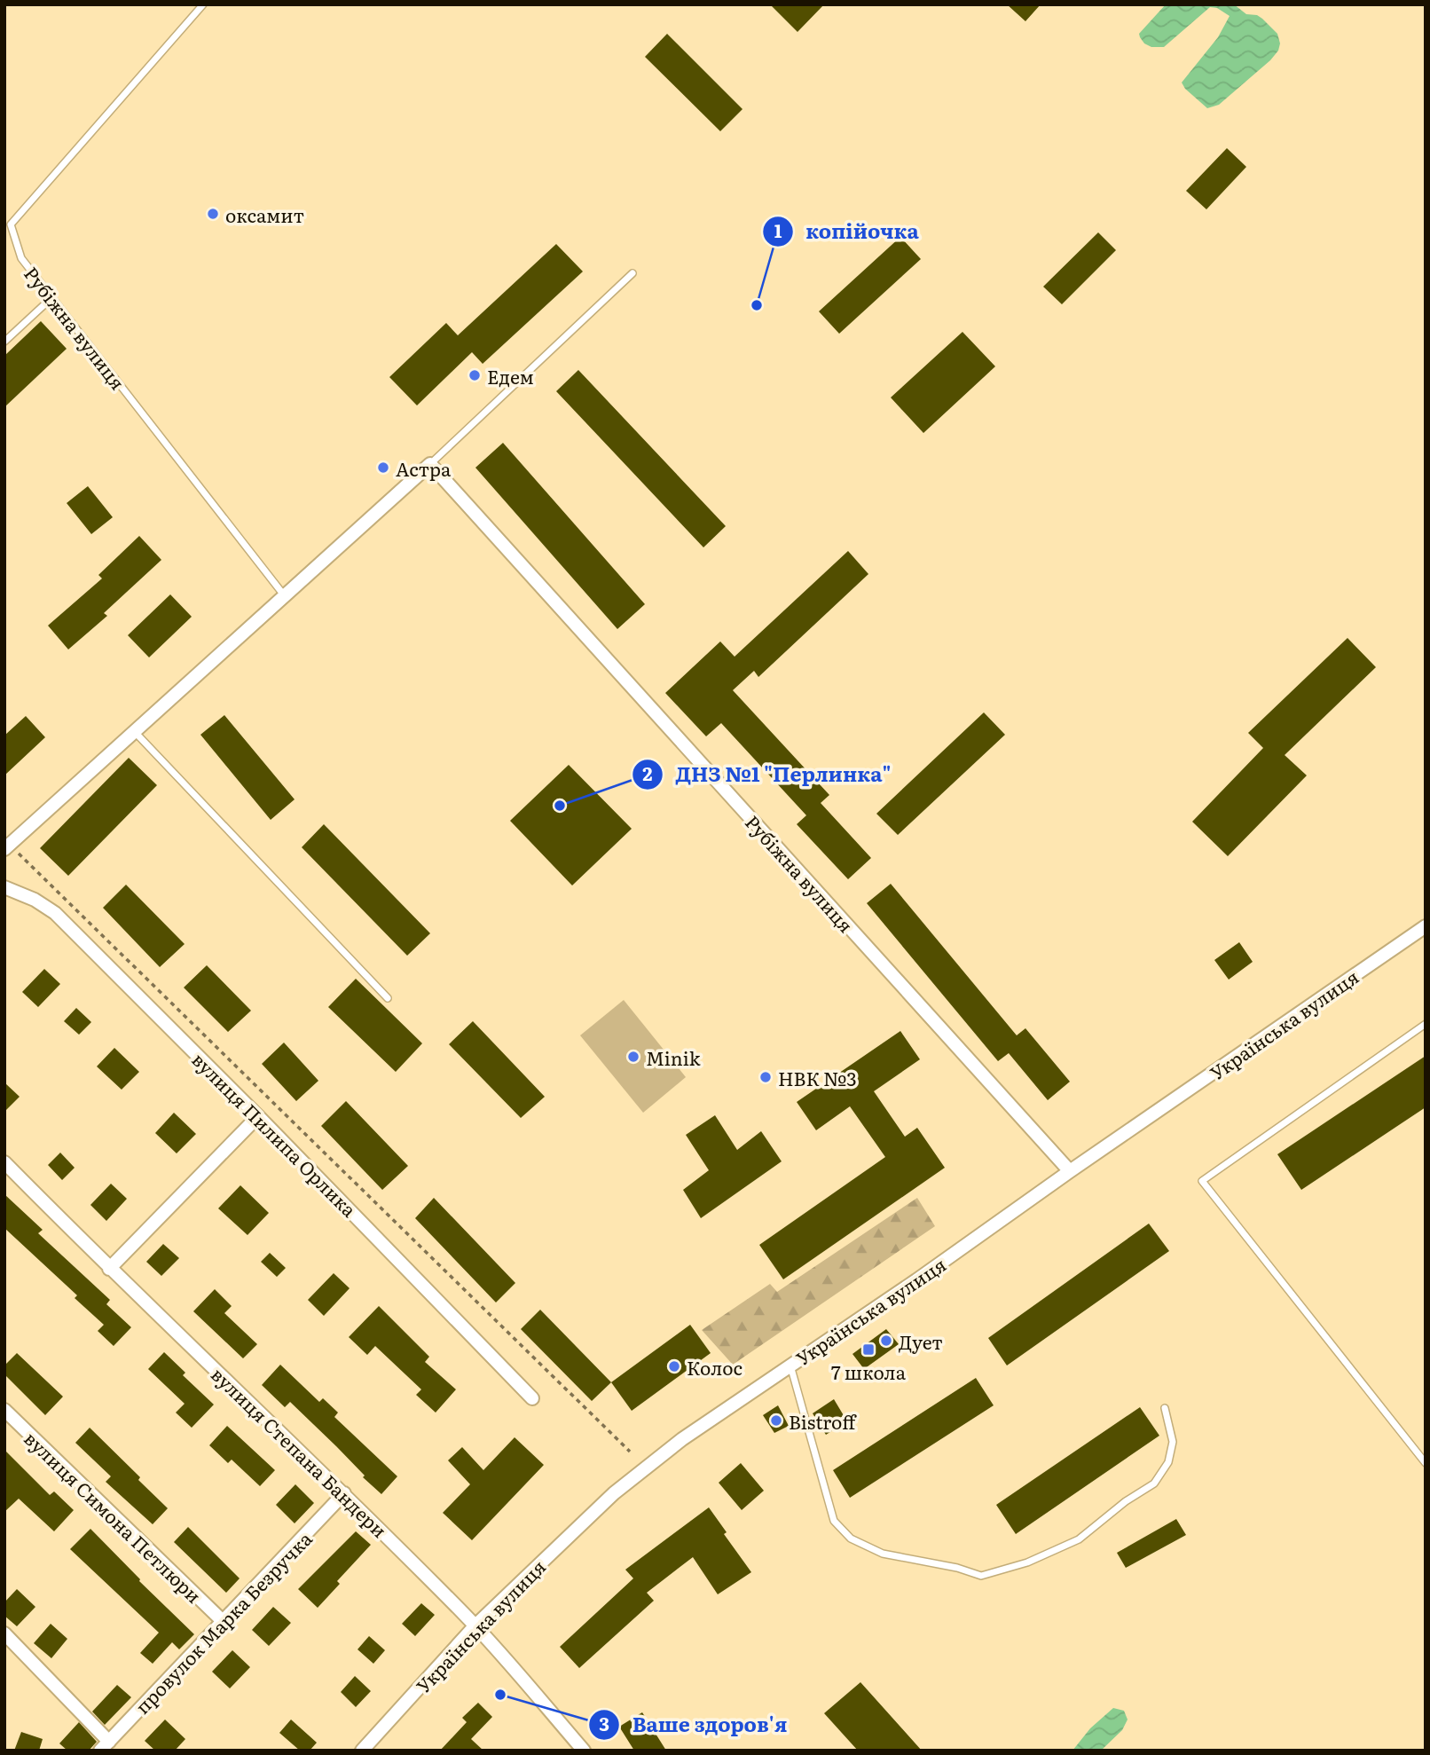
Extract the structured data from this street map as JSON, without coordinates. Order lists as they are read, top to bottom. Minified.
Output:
{"streets":{"street":["Рубіжна вулиця","Українська вулиця","вулиця Пилипа Орлика","вулиця Степана Бандери","вулиця Симона Петлюри","провулок Марка Безручка"]},"crossings":[["Рубіжна вулиця","Українська вулиця"],["Українська вулиця","вулиця Степана Бандери"],["вулиця Степана Бандери","провулок Марка Безручка"],["вулиця Симона Петлюри","провулок Марка Безручка"]],"places":{"other":["оксамит","копійочка","Едем","Астра","ДНЗ №1 \"Перлинка\"","Minik","НВК №3","Дует","Колос","Bistroff","Ваше здоров'я"],"transit":["7 школа"]}}
